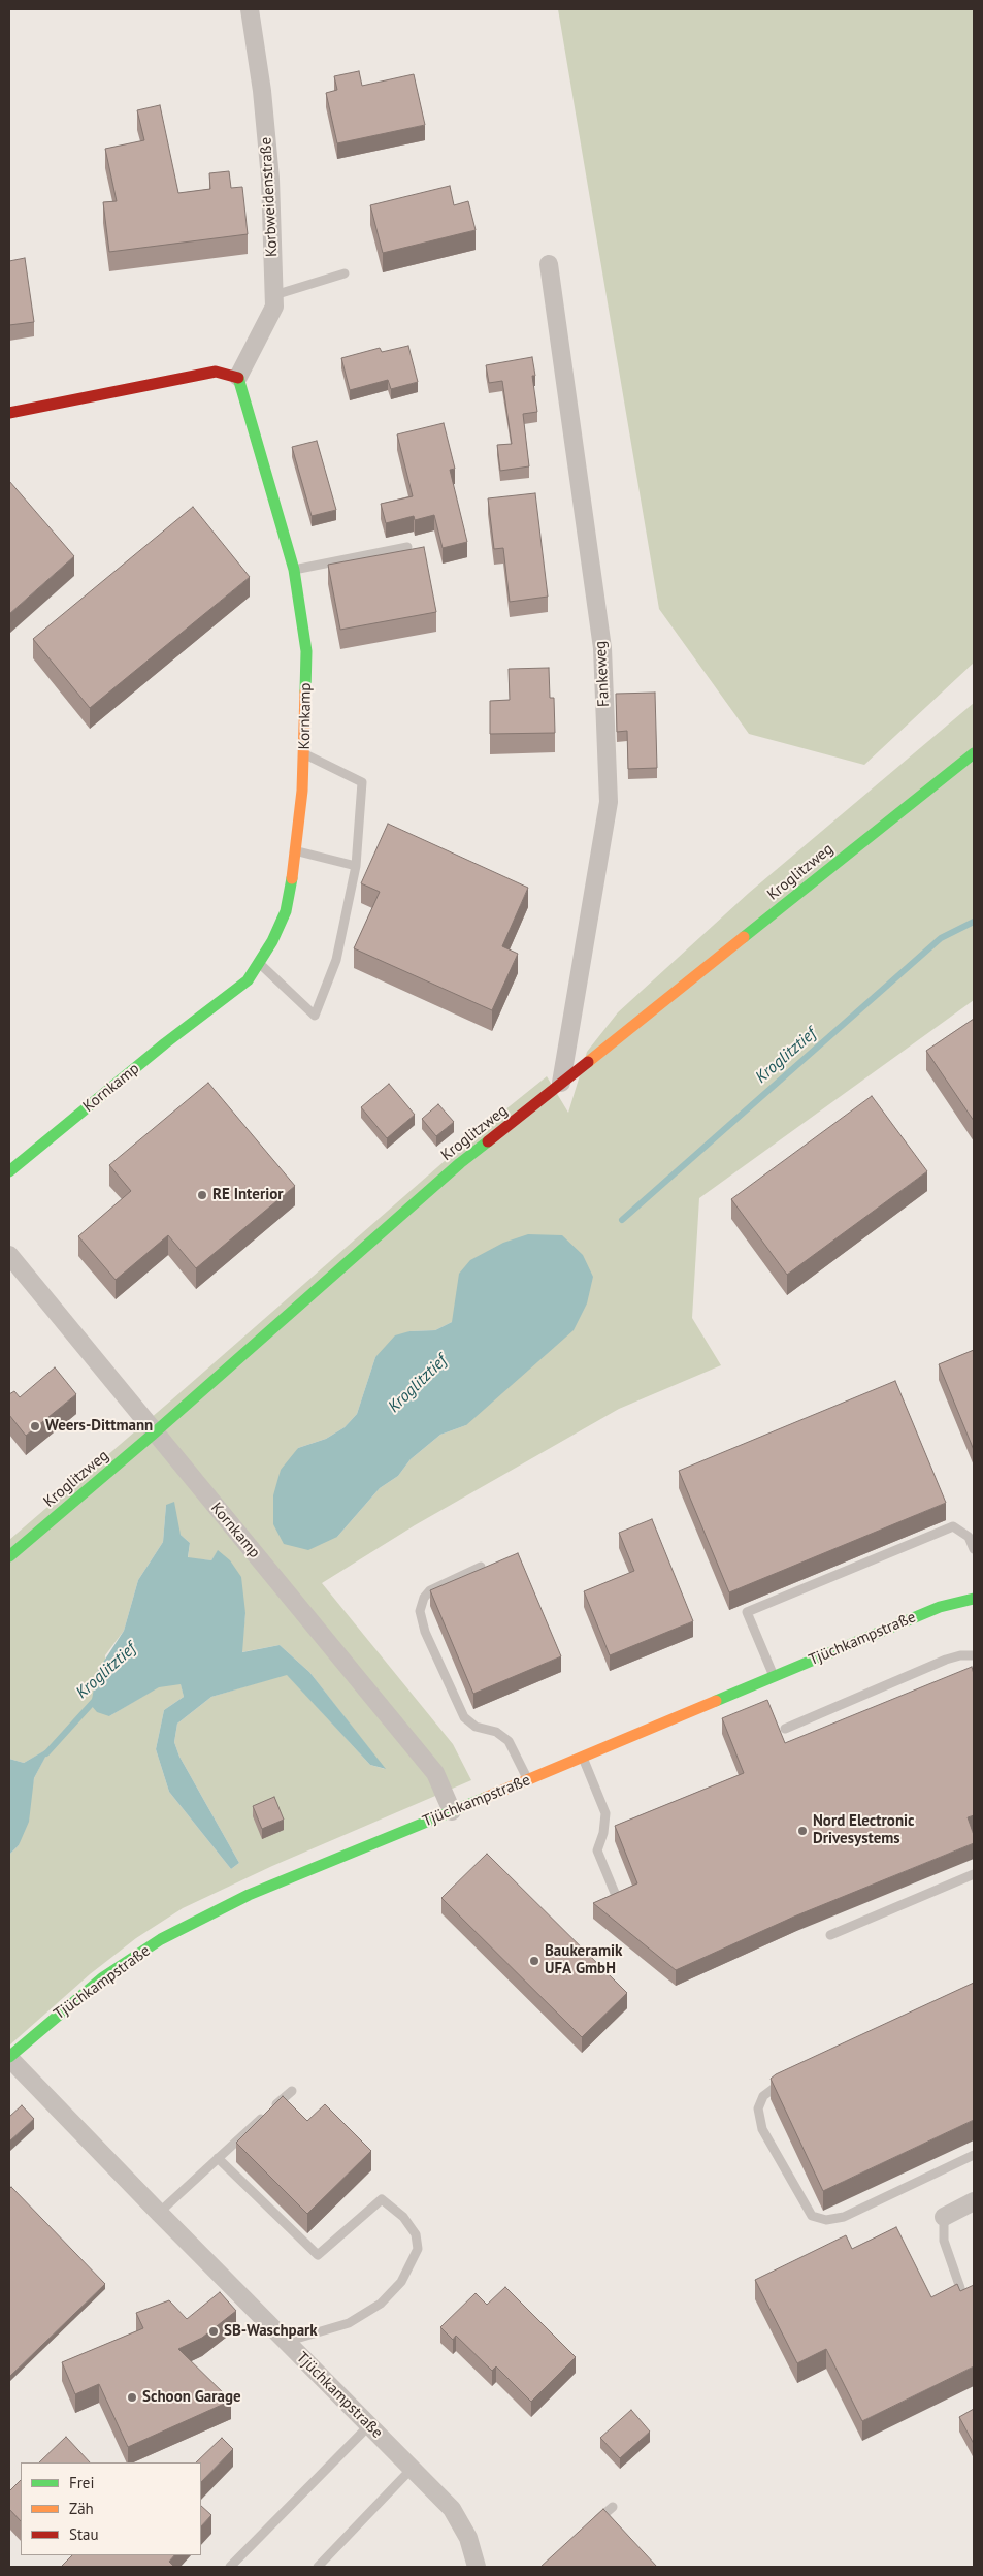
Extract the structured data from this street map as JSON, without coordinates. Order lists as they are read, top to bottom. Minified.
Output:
{"streets":{"street":["Korbweidenstraße","Fankeweg","Kornkamp","Kroglitzweg","Tjüchkampstraße"]},"crossings":[["Korbweidenstraße","Kornkamp"],["Fankeweg","Kroglitzweg"],["Kornkamp","Kroglitzweg"],["Kornkamp","Tjüchkampstraße"]],"water":["Kroglitztief"],"places":["RE Interior","Weers-Dittmann","Nord Electronic Drivesystems","Baukeramik UFA GmbH","SB-Waschpark","Schoon Garage"],"legend":["Frei","Zäh","Stau"]}
